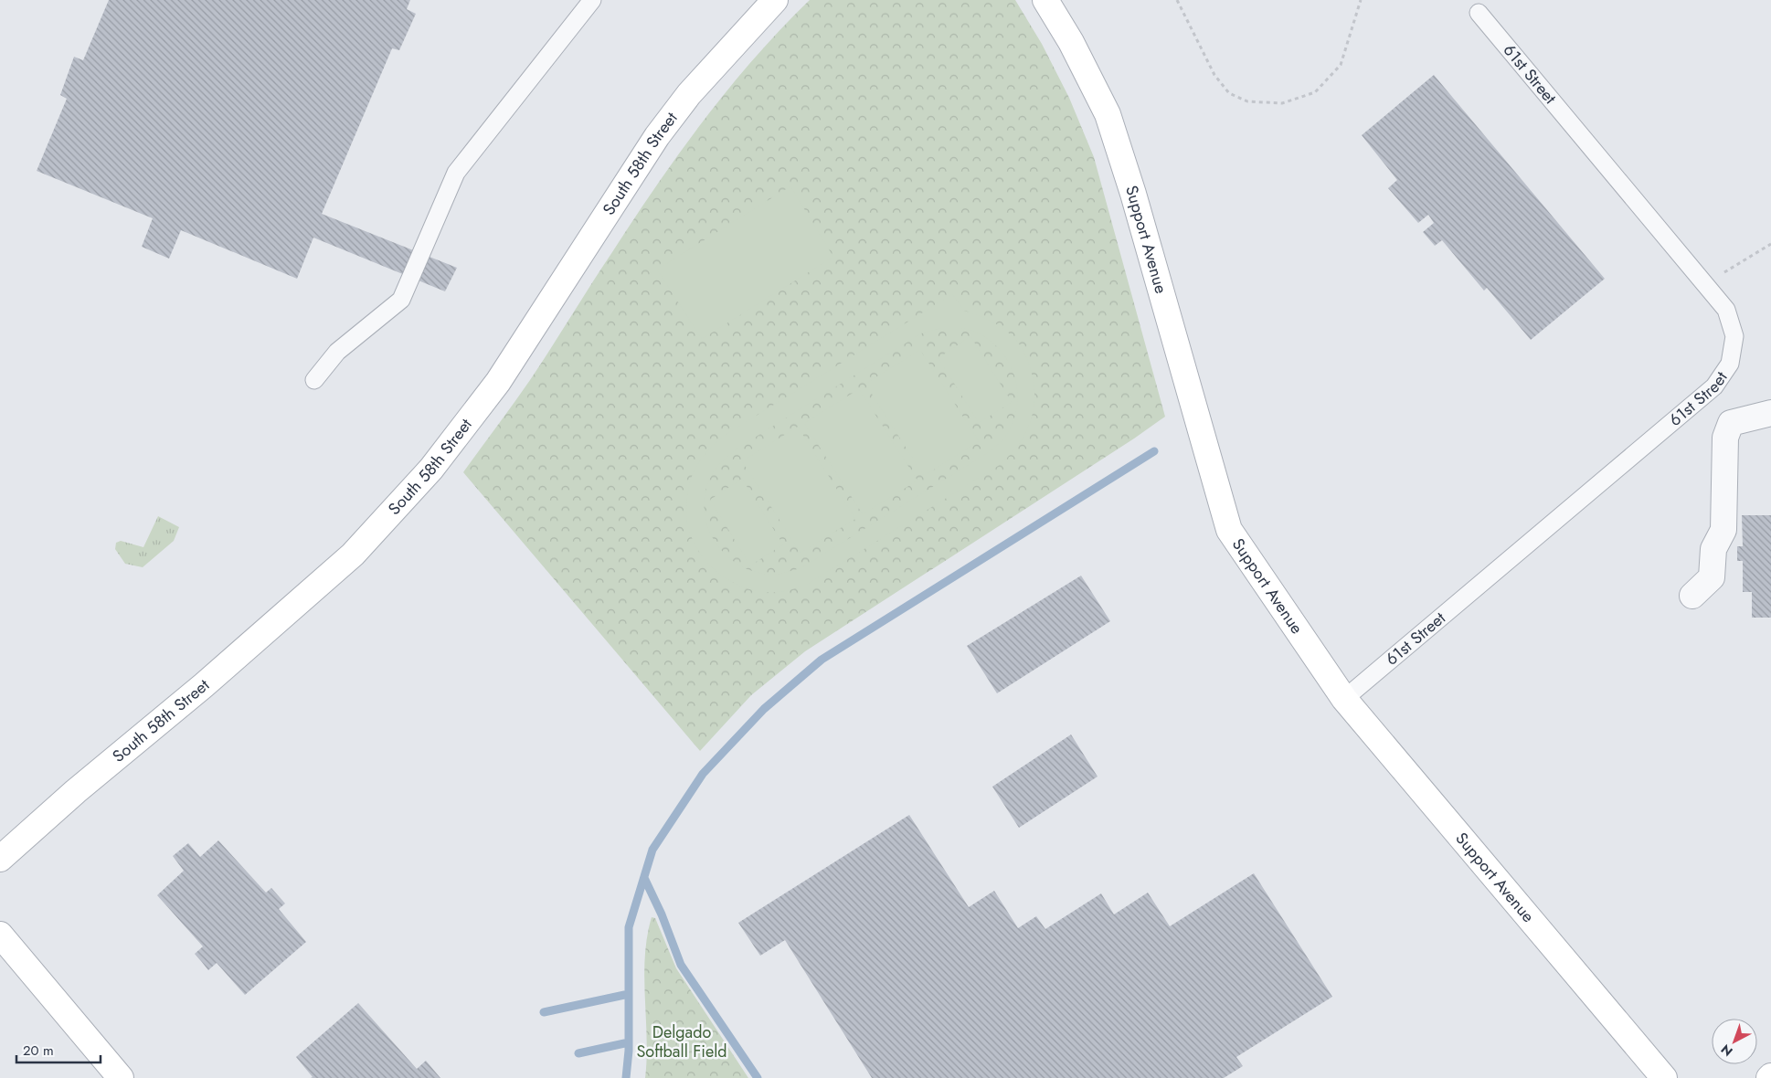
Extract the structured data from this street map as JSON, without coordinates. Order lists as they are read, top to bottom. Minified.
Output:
{"streets":{"street":["South 58th Street","Support Avenue"],"lane":["61st Street"]},"crossings":[["61st Street","Support Avenue"]],"parks":["Delgado Softball Field"],"scale_bar":"20 m","north":"bottom left"}
